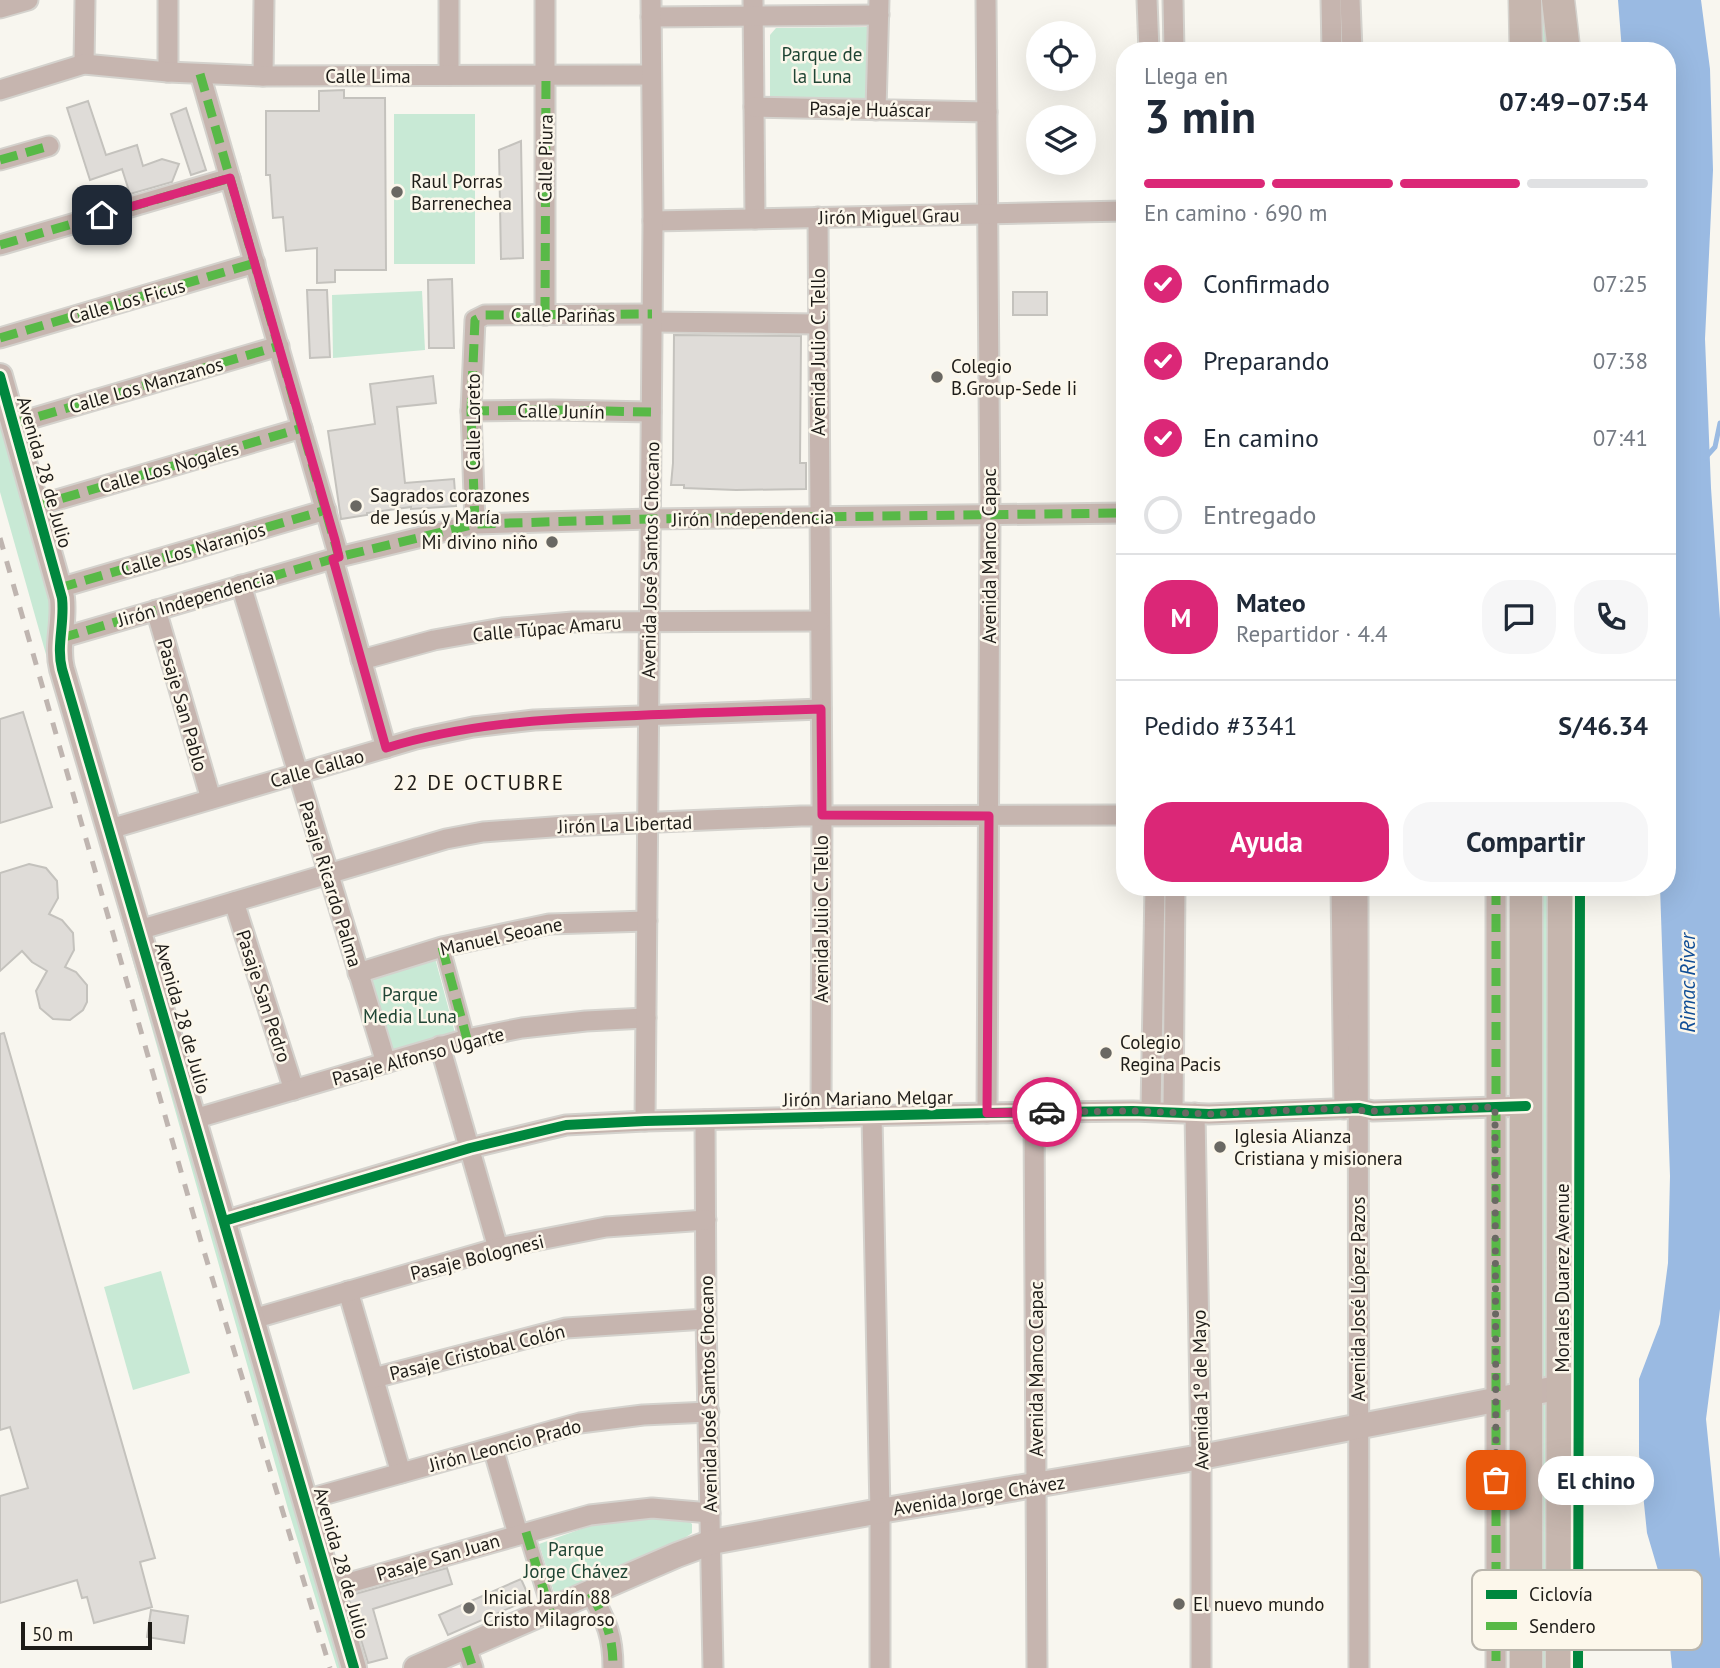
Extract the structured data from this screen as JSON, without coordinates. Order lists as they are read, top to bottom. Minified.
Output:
{"streets":{"highway":["Morales Duarez Avenue"],"street":["Calle Lima","Pasaje Huáscar","Calle Piura","Jirón Miguel Grau","Calle Los Ficus","Calle Pariñas","Avenida Julio C. Tello","Calle Los Manzanos","Calle Junín","Calle Loreto","Calle Los Nogales","Avenida 28 de Julio","Jirón Independencia","Calle Los Naranjos","Avenida Manco Capac","Avenida José Santos Chocano","Calle Túpac Amaru","Pasaje San Pablo","Calle Callao","Jirón La Libertad","Pasaje Ricardo Palma","Manuel Seoane","Pasaje San Pedro","Pasaje Alfonso Ugarte","Jirón Mariano Melgar","Pasaje Bolognesi","Avenida José López Pazos","Pasaje Cristobal Colón","Avenida 1º de Mayo","Jirón Leoncio Prado","Avenida Jorge Chávez","Pasaje San Juan"]},"crossings":[["Calle Lima","Calle Piura"],["Calle Lima","Avenida José Santos Chocano"],["Pasaje Huáscar","Avenida Manco Capac"],["Calle Piura","Calle Pariñas"],["Jirón Miguel Grau","Avenida Julio C. Tello"],["Jirón Miguel Grau","Avenida Manco Capac"],["Jirón Miguel Grau","Avenida José Santos Chocano"],["Calle Pariñas","Avenida Julio C. Tello"],["Calle Pariñas","Calle Loreto"],["Calle Pariñas","Avenida José Santos Chocano"],["Avenida Julio C. Tello","Jirón Independencia"],["Avenida Julio C. Tello","Calle Túpac Amaru"],["Avenida Julio C. Tello","Calle Callao"],["Avenida Julio C. Tello","Jirón La Libertad"],["Avenida Julio C. Tello","Jirón Mariano Melgar"],["Calle Los Manzanos","Avenida 28 de Julio"],["Calle Junín","Calle Loreto"],["Calle Junín","Avenida José Santos Chocano"],["Calle Loreto","Jirón Independencia"],["Calle Los Nogales","Avenida 28 de Julio"],["Avenida 28 de Julio","Jirón Independencia"],["Avenida 28 de Julio","Calle Los Naranjos"],["Avenida 28 de Julio","Calle Callao"],["Avenida 28 de Julio","Jirón La Libertad"],["Avenida 28 de Julio","Pasaje Alfonso Ugarte"],["Avenida 28 de Julio","Jirón Mariano Melgar"],["Avenida 28 de Julio","Pasaje Bolognesi"],["Avenida 28 de Julio","Jirón Leoncio Prado"],["Avenida 28 de Julio","Pasaje San Juan"],["Jirón Independencia","Avenida Manco Capac"],["Jirón Independencia","Avenida José Santos Chocano"],["Jirón Independencia","Pasaje San Pablo"],["Jirón Independencia","Pasaje Ricardo Palma"],["Avenida Manco Capac","Jirón La Libertad"],["Avenida Manco Capac","Jirón Mariano Melgar"],["Avenida Manco Capac","Avenida Jorge Chávez"],["Avenida José Santos Chocano","Calle Túpac Amaru"],["Avenida José Santos Chocano","Calle Callao"],["Avenida José Santos Chocano","Jirón La Libertad"],["Avenida José Santos Chocano","Manuel Seoane"],["Avenida José Santos Chocano","Pasaje Alfonso Ugarte"],["Avenida José Santos Chocano","Jirón Mariano Melgar"],["Avenida José Santos Chocano","Pasaje Bolognesi"],["Avenida José Santos Chocano","Pasaje Cristobal Colón"],["Avenida José Santos Chocano","Jirón Leoncio Prado"],["Avenida José Santos Chocano","Avenida Jorge Chávez"],["Avenida José Santos Chocano","Pasaje San Juan"],["Pasaje San Pablo","Calle Callao"],["Calle Callao","Pasaje Ricardo Palma"],["Jirón La Libertad","Pasaje Ricardo Palma"],["Jirón La Libertad","Pasaje San Pedro"],["Pasaje Ricardo Palma","Manuel Seoane"],["Pasaje Ricardo Palma","Pasaje Alfonso Ugarte"],["Pasaje San Pedro","Pasaje Alfonso Ugarte"],["Jirón Mariano Melgar","Morales Duarez Avenue"],["Jirón Mariano Melgar","Avenida José López Pazos"],["Jirón Mariano Melgar","Avenida 1º de Mayo"],["Morales Duarez Avenue","Avenida Jorge Chávez"],["Avenida José López Pazos","Avenida Jorge Chávez"],["Avenida 1º de Mayo","Avenida Jorge Chávez"]],"districts":["22 DE OCTUBRE"],"water":["Rimac River"],"parks":["Parque de la Luna","Parque Media Luna","Parque Jorge Chávez"],"places":["Raul Porras Barrenechea","Colegio B.Group-Sede Ii","Sagrados corazones de Jesús y María","Mi divino niño","Colegio Regina Pacis","Iglesia Alianza Cristiana y misionera","El chino","El nuevo mundo","Inicial Jardín 88 Cristo Milagroso"],"legend":["Ciclovía","Sendero"],"scale_bar":"50 m","page":{"heading":["3 min","Llega en","07:49–07:54"],"panel":["Mateo","Repartidor · 4.4","Pedido #3341","S/46.34"],"bar":"En camino · 690 m","list":[["Confirmado","07:25"],["Preparando","07:38"],["En camino","07:41"],"Entregado"],"round":"M","buttons":["Ayuda","Compartir"],"bubble":"El chino","scale":"50 m"}}
